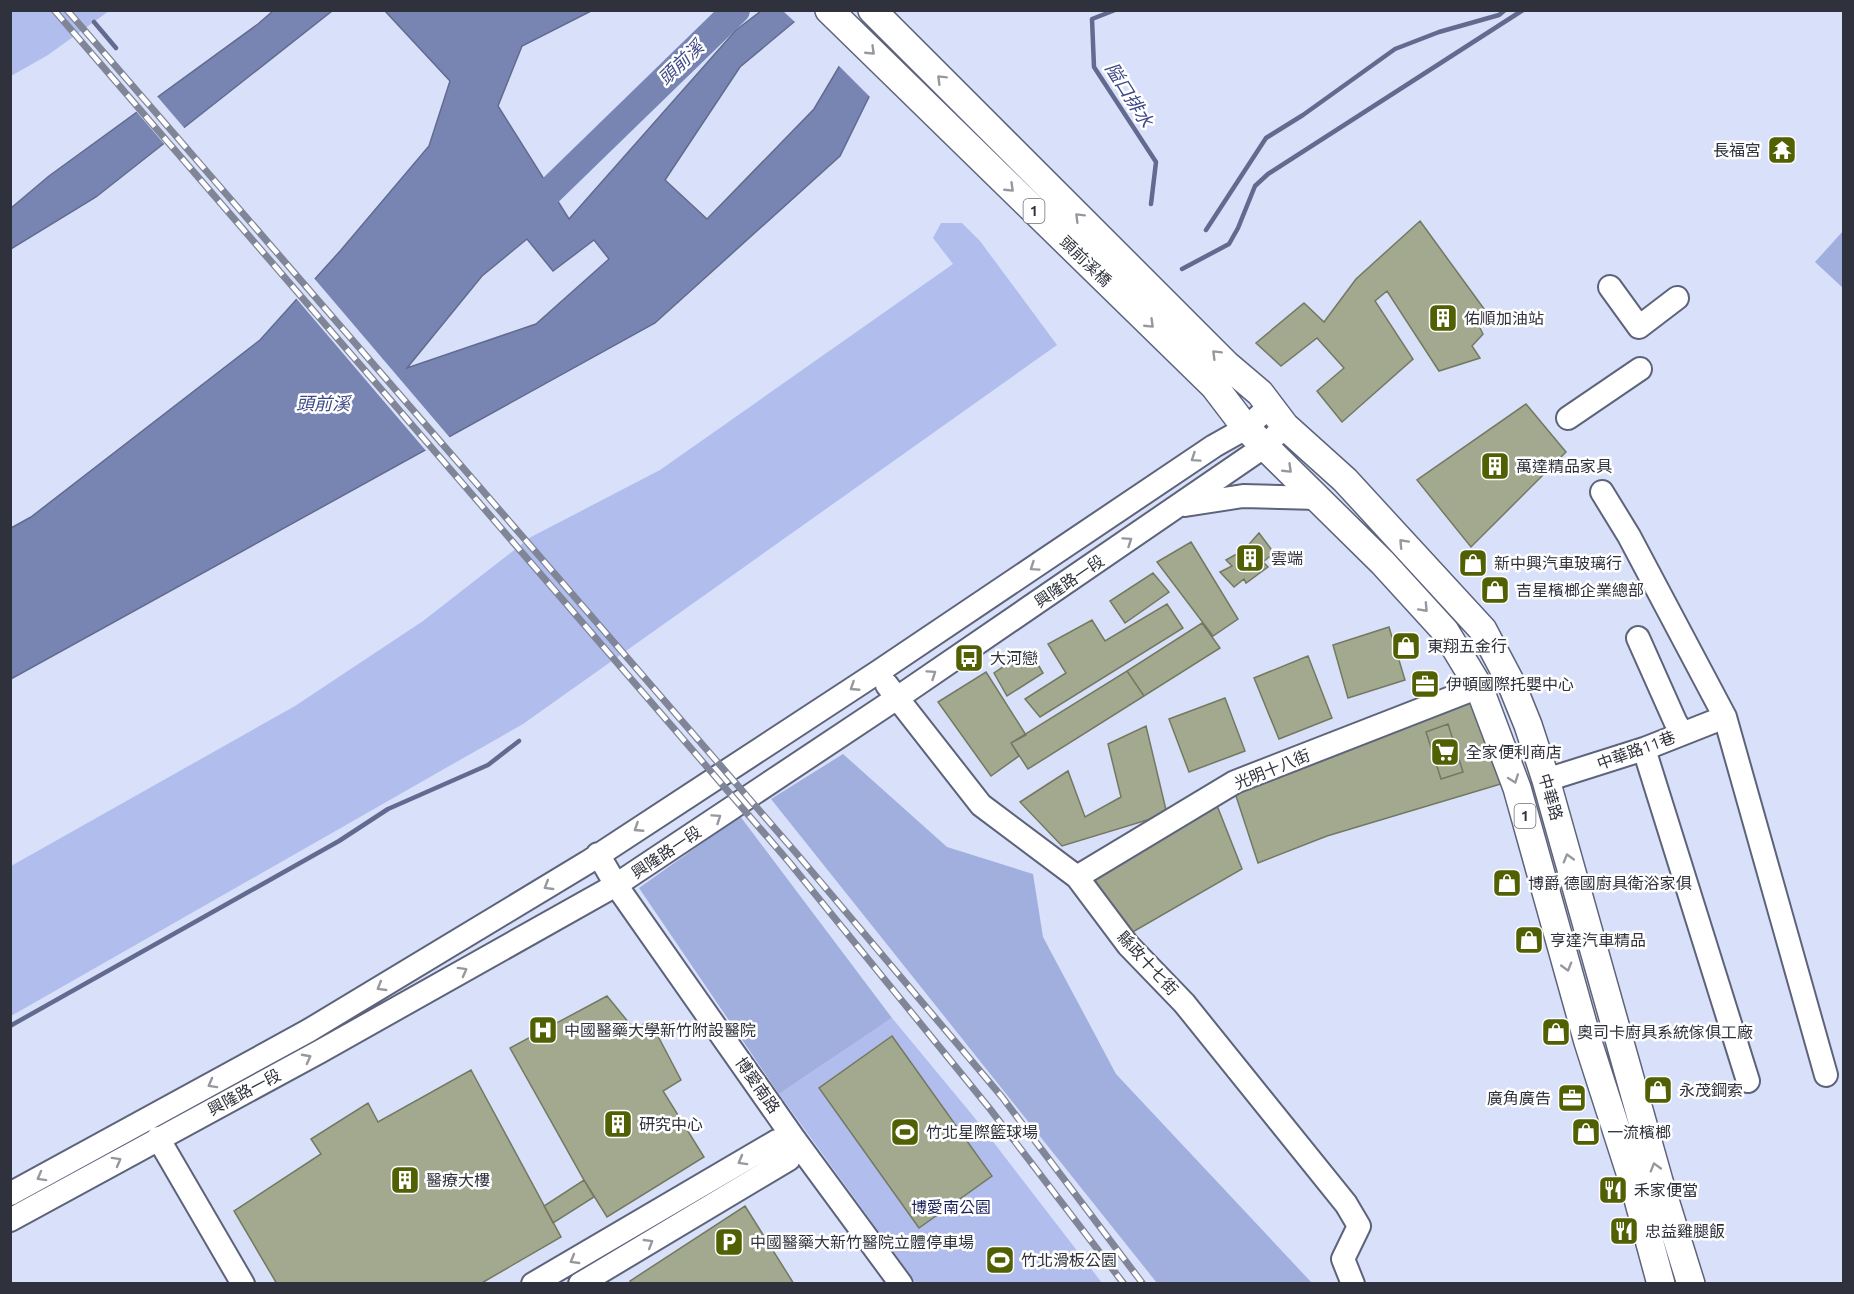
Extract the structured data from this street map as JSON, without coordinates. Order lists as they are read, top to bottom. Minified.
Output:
{"streets":{"main road":["1","頭前溪橋","中華路"],"street":["興隆路一段","中華路11巷","光明十八街","縣政十七街","博愛南路"]},"crossings":[["頭前溪橋","興隆路一段"],["頭前溪橋","中華路"],["興隆路一段","中華路"],["興隆路一段","縣政十七街"],["興隆路一段","博愛南路"],["中華路11巷","中華路"],["光明十八街","中華路"],["光明十八街","縣政十七街"]],"water":["頭前溪","隘口排水"],"parks":["博愛南公園"],"places":{"temple":["長福宮"],"building":["佑順加油站","萬達精品家具","雲端","研究中心","醫療大樓"],"shop":["新中興汽車玻璃行","吉星檳榔企業總部","東翔五金行","博爵 德國廚具衛浴家俱","亨達汽車精品","奧司卡廚具系統傢俱工廠","永茂鋼索","一流檳榔"],"bus stop":["大河戀"],"office":["伊頓國際托嬰中心","廣角廣告"],"supermarket":["全家便利商店"],"hospital":["中國醫藥大學新竹附設醫院"],"sports":["竹北星際籃球場","竹北滑板公園"],"restaurant":["禾家便當","忠益雞腿飯"],"parking":["中國醫藥大新竹醫院立體停車場"]}}
